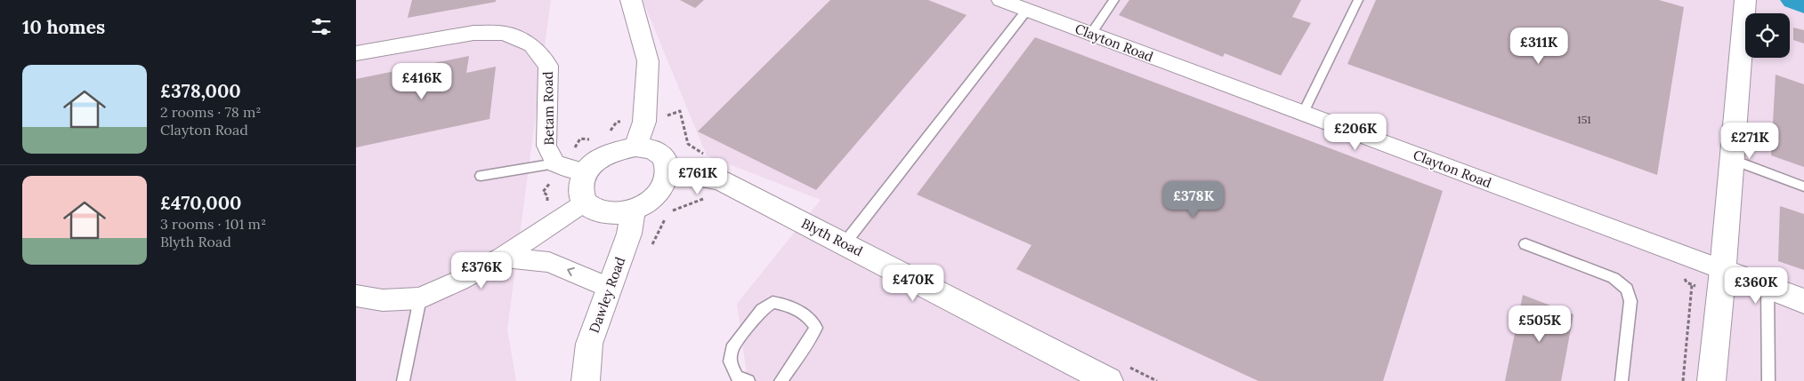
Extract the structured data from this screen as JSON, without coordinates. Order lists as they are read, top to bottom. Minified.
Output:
{"streets":{"street":["Clayton Road","Betam Road","Blyth Road","Dawley Road"]},"crossings":[["Betam Road","Blyth Road"],["Betam Road","Dawley Road"],["Blyth Road","Dawley Road"]],"house_numbers":["151"],"page":{"heading":"10 homes","price":["£311K","£416K","£206K","£271K","£761K","£378K","£376K","£470K","£360K","£505K"],"list":[{"name":"£378,000","note":"2 rooms · 78 m² · Clayton Road"},{"name":"£470,000","note":"3 rooms · 101 m² · Blyth Road"}]}}
